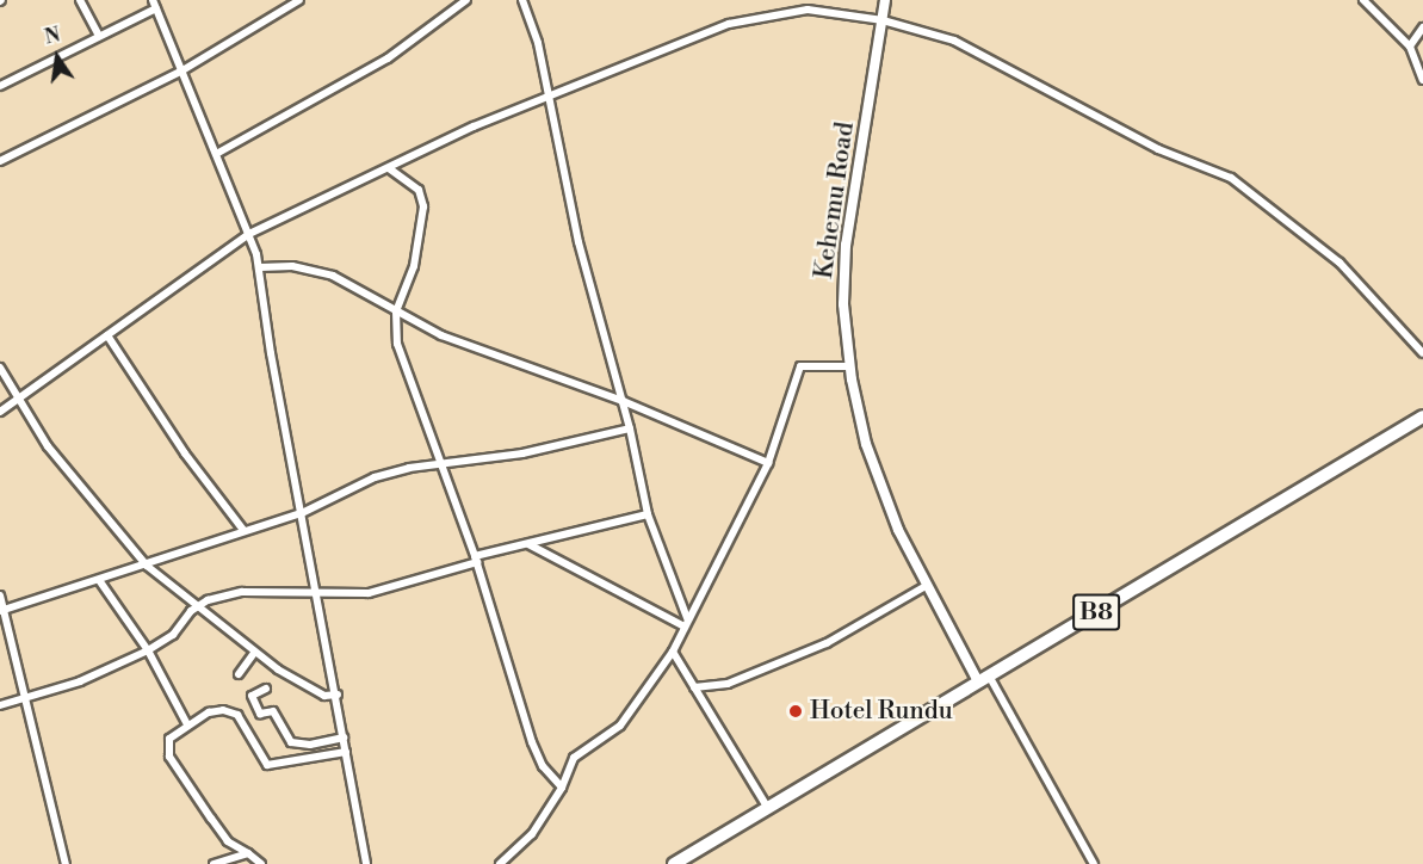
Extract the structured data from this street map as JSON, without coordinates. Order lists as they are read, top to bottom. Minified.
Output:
{"streets":{"highway":["B8"],"street":["Kehemu Road"]},"crossings":[["Kehemu Road","B8"]],"places":["Hotel Rundu"],"north":"top"}
